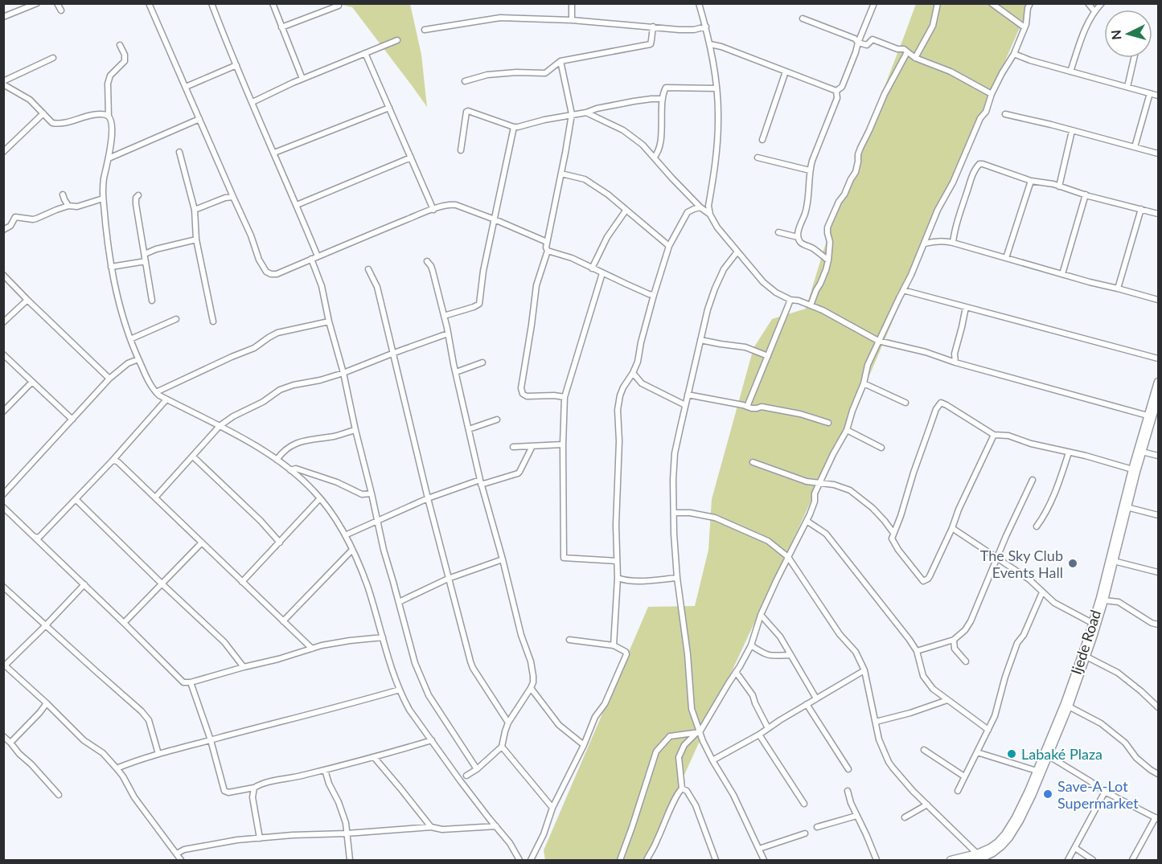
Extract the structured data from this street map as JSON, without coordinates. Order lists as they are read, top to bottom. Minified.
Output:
{"streets":{"main road":["Ijede Road"]},"places":["The Sky Club Events Hall","Labaké Plaza","Save-A-Lot Supermarket"],"north":"left"}
